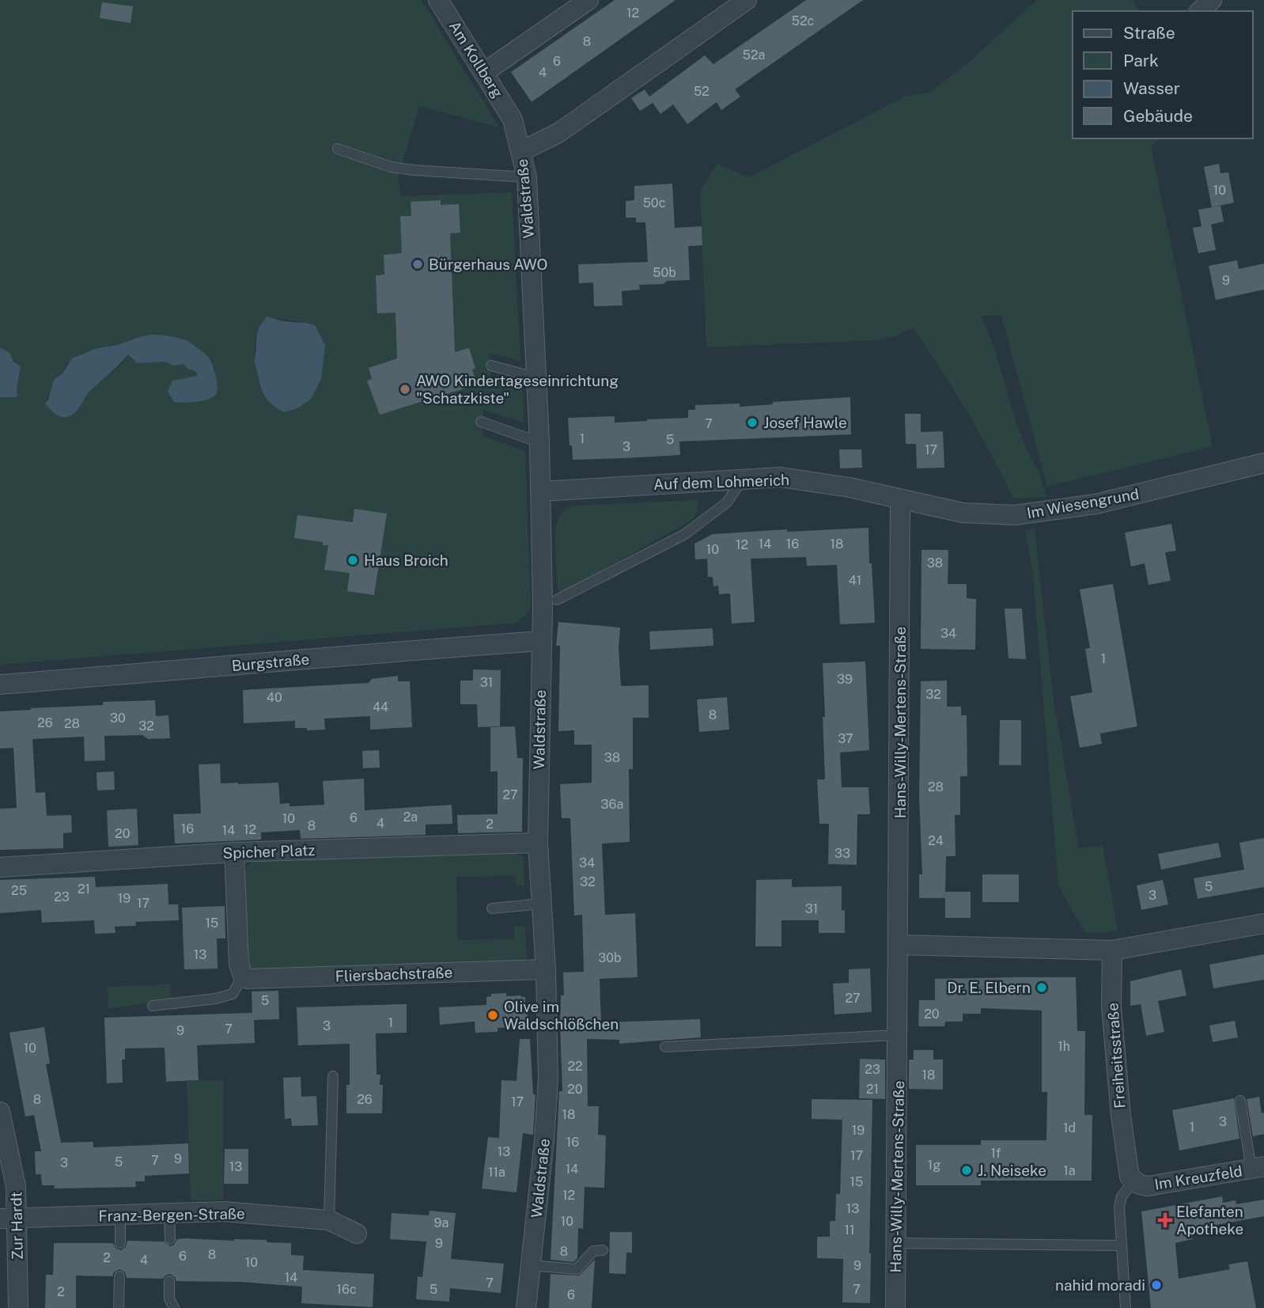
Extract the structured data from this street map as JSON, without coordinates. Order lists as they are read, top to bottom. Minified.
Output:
{"streets":{"street":["Am Kollberg","Waldstraße","Auf dem Lohmerich","Im Wiesengrund","Burgstraße","Hans-Willy-Mertens-Straße","Spicher Platz","Fliersbachstraße","Freiheitsstraße","Im Kreuzfeld","Franz-Bergen-Straße","Zur Hardt"]},"crossings":[["Am Kollberg","Waldstraße"],["Waldstraße","Auf dem Lohmerich"],["Waldstraße","Burgstraße"],["Waldstraße","Spicher Platz"],["Waldstraße","Fliersbachstraße"],["Auf dem Lohmerich","Im Wiesengrund"],["Auf dem Lohmerich","Hans-Willy-Mertens-Straße"],["Im Wiesengrund","Hans-Willy-Mertens-Straße"],["Freiheitsstraße","Im Kreuzfeld"],["Franz-Bergen-Straße","Zur Hardt"]],"places":{"other":["Bürgerhaus AWO","AWO Kindertageseinrichtung \"Schatzkiste\"","Josef Hawle","Haus Broich","Dr. E. Elbern","Olive im Waldschlößchen","J. Neiseke","nahid moradi"],"health":["Elefanten Apotheke"]},"house_numbers":["12","52c","8","52a","6","4","52","10","50c","50b","9","7","1","5","3","17","14","16","18","12","10","38","41","34","1","39","31","32","40","44","8","30","26","28","32","37","38","28","27","36a","2a","6","10","4","2","8","16","12","14","20","24","33","34","32","5","21","25","3","23","19","17","31","15","13","30b","27","5","20","1","3","7","9","1h","10","22","23","18","20","21","8","26","17","18","3","1","1d","19","16","13","1f","17","9","7","5","3","1g","13","14","1a","11a","15","12","13","10","9a","11","9","8","8","6","2","4","10","9","14","7","16c","5","7","2","6"],"legend":["Straße","Park","Wasser","Gebäude"]}
